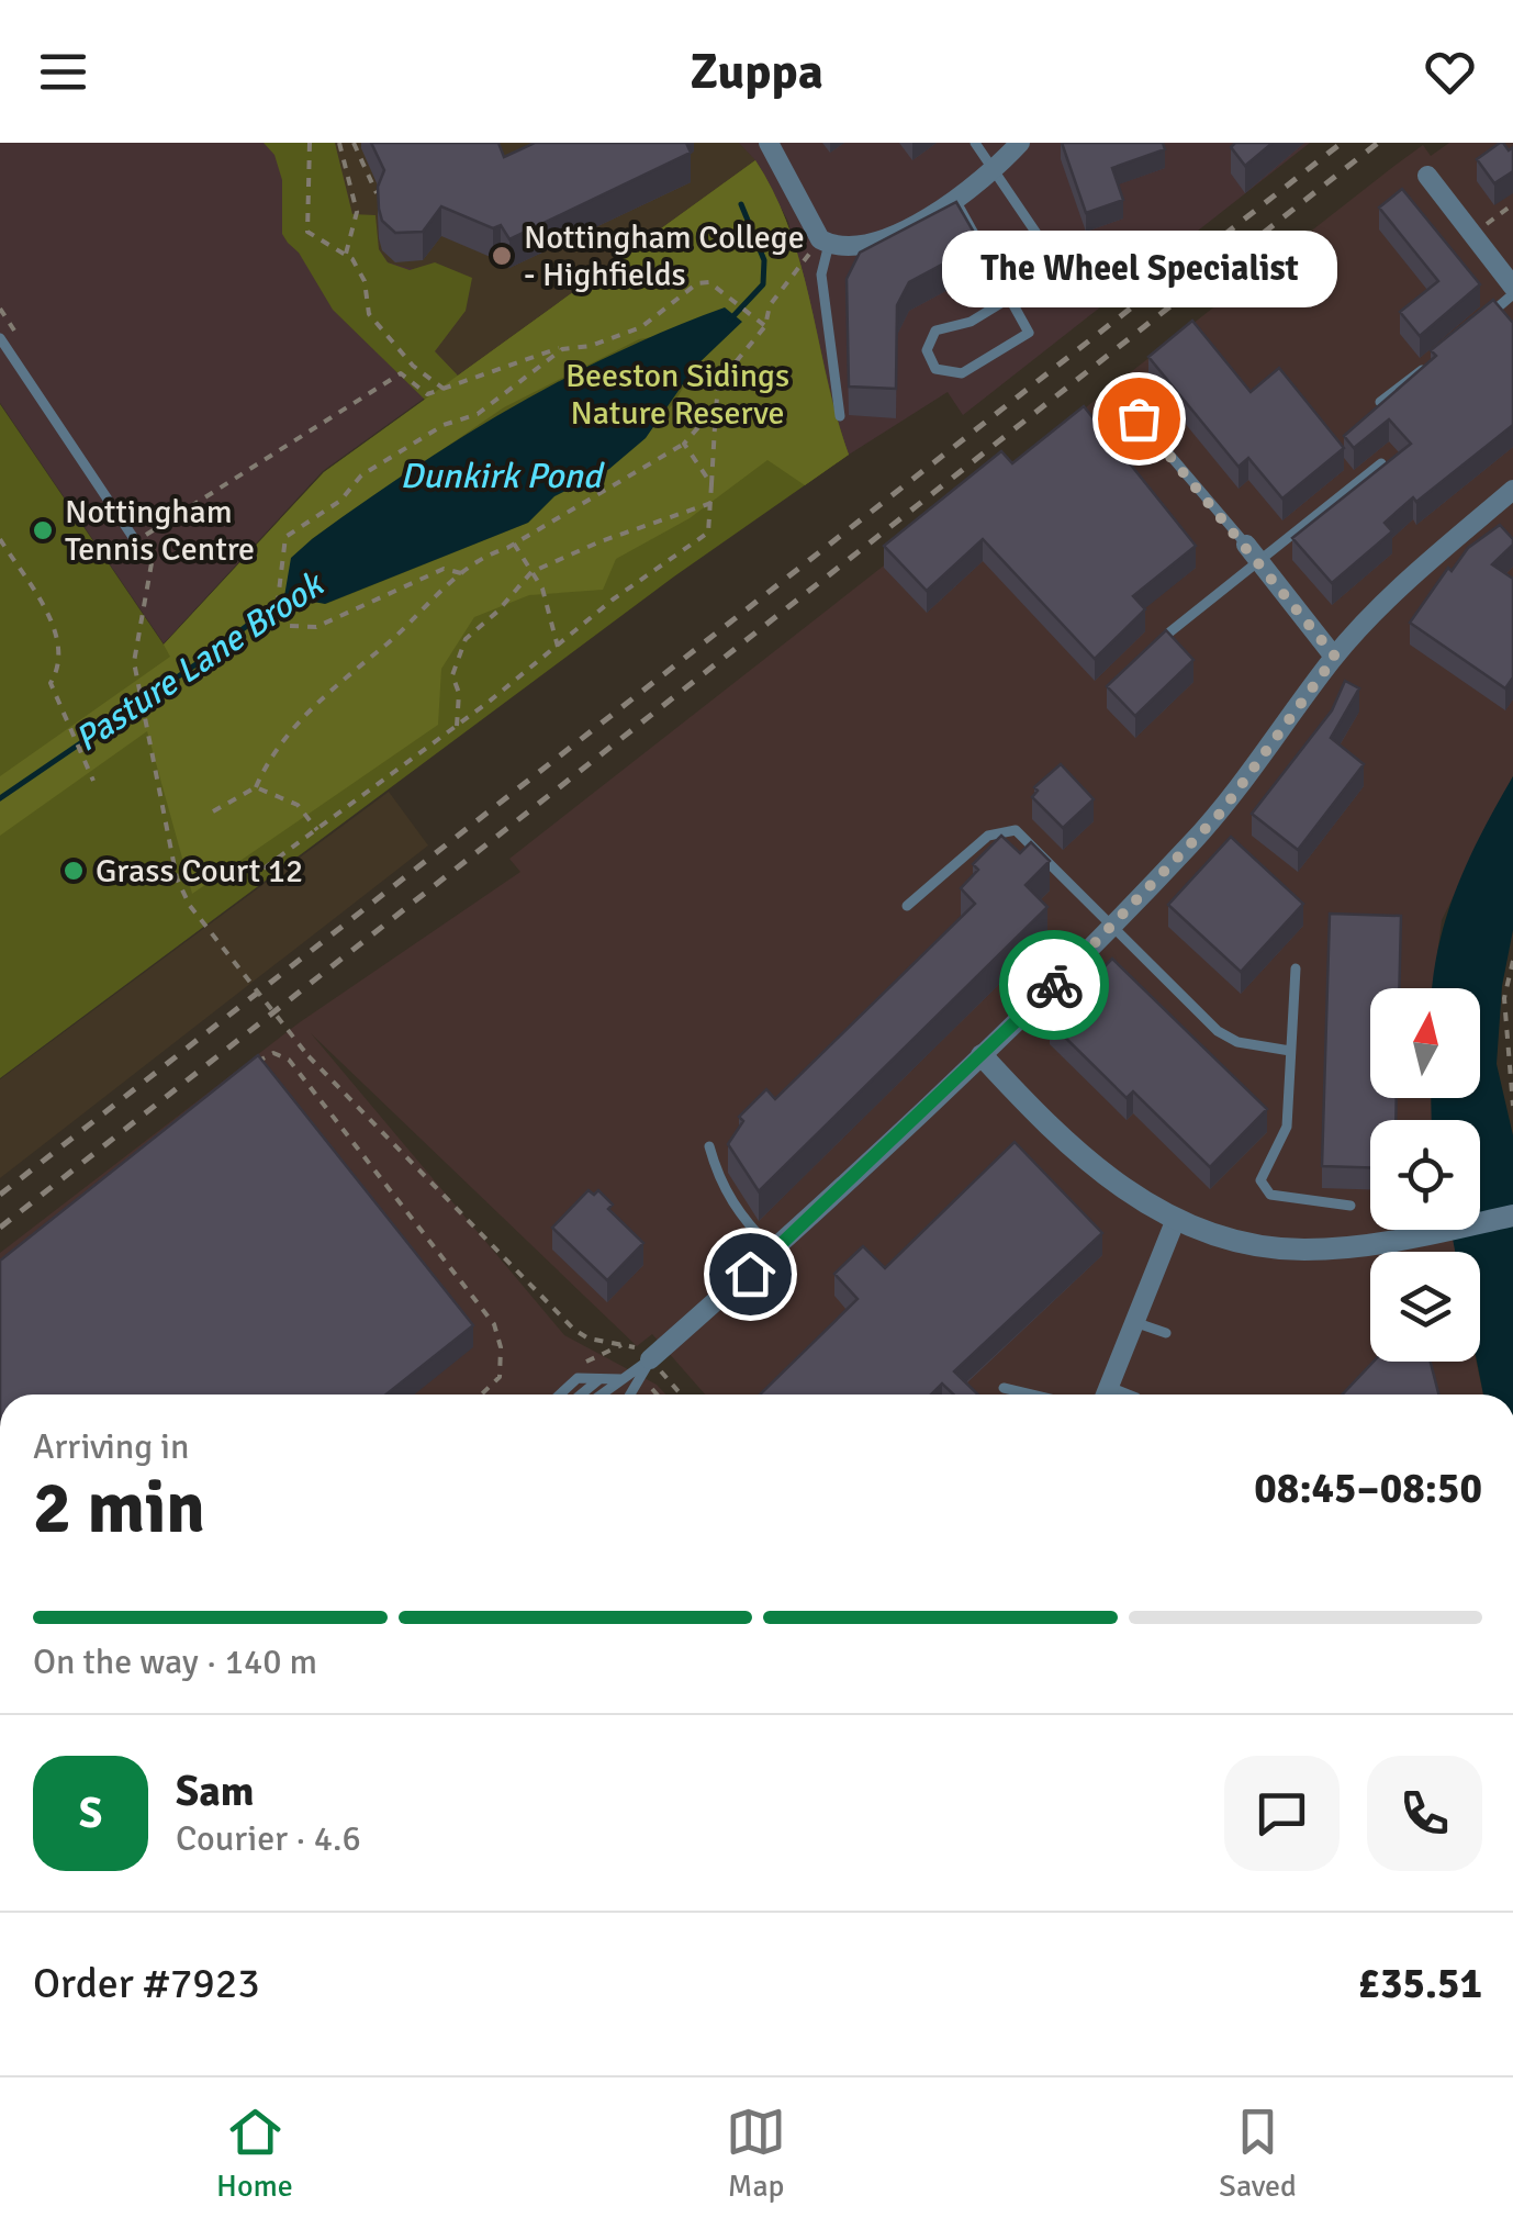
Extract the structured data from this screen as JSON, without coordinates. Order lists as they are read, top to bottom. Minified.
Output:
{"water":["Dunkirk Pond","Pasture Lane Brook"],"parks":["Beeston Sidings Nature Reserve"],"places":["Nottingham College - Highfields","The Wheel Specialist","Nottingham Tennis Centre","Grass Court 12"],"north":"top","page":{"header":"Zuppa","bubble":"The Wheel Specialist","heading":["2 min","Arriving in","08:45–08:50"],"panel":["Sam","Courier · 4.6","Order #7923","£35.51"],"bar":"On the way · 140 m","round":"S","tabs":["Home","Map","Saved"]}}
